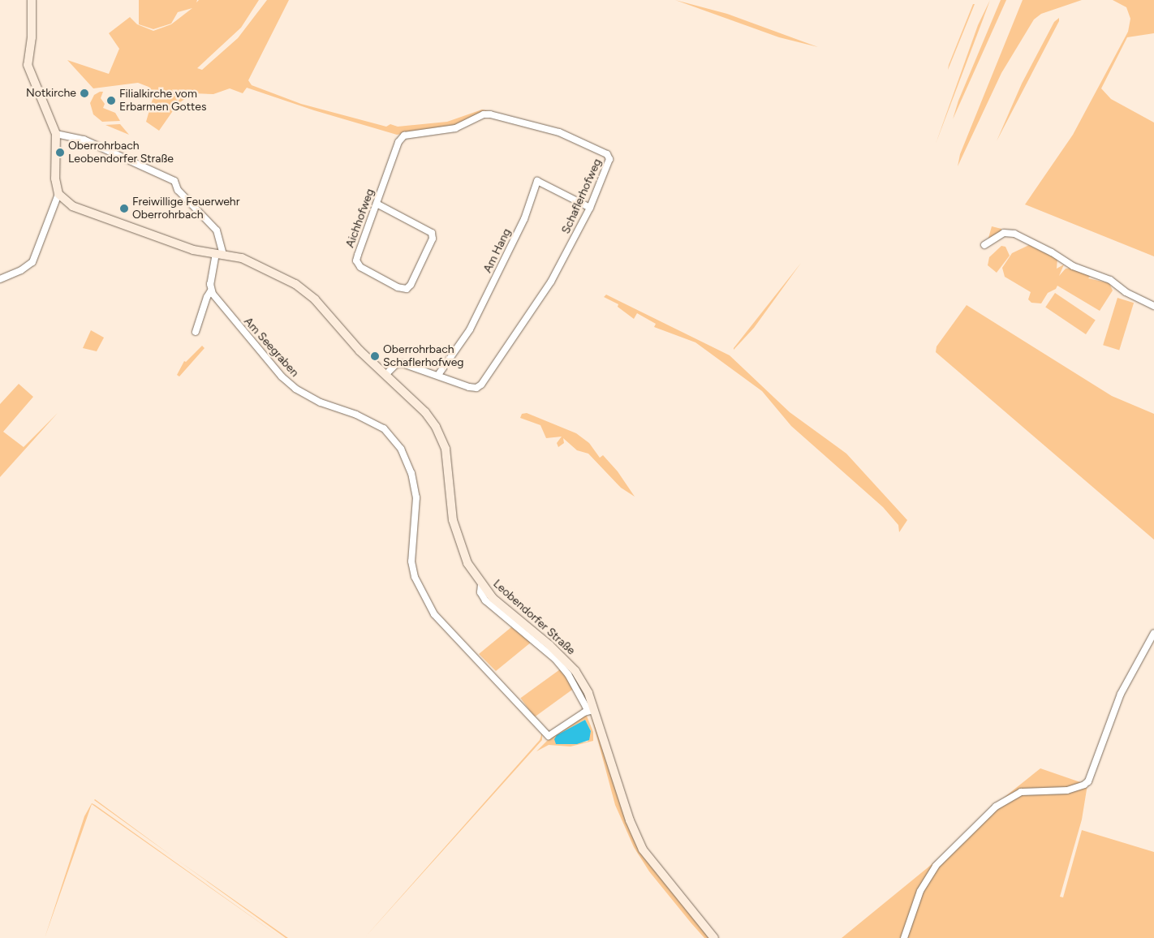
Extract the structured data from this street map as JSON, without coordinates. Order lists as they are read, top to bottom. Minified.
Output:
{"streets":{"main road":["Leobendorfer Straße"],"street":["Schaflerhofweg","Aichhofweg","Am Hang","Am Seegraben"]},"crossings":[["Schaflerhofweg","Aichhofweg"],["Schaflerhofweg","Am Hang"],["Am Seegraben","Leobendorfer Straße"]],"places":["Notkirche","Filialkirche vom Erbarmen Gottes","Oberrohrbach Leobendorfer Straße","Freiwillige Feuerwehr Oberrohrbach","Oberrohrbach Schaflerhofweg"]}
